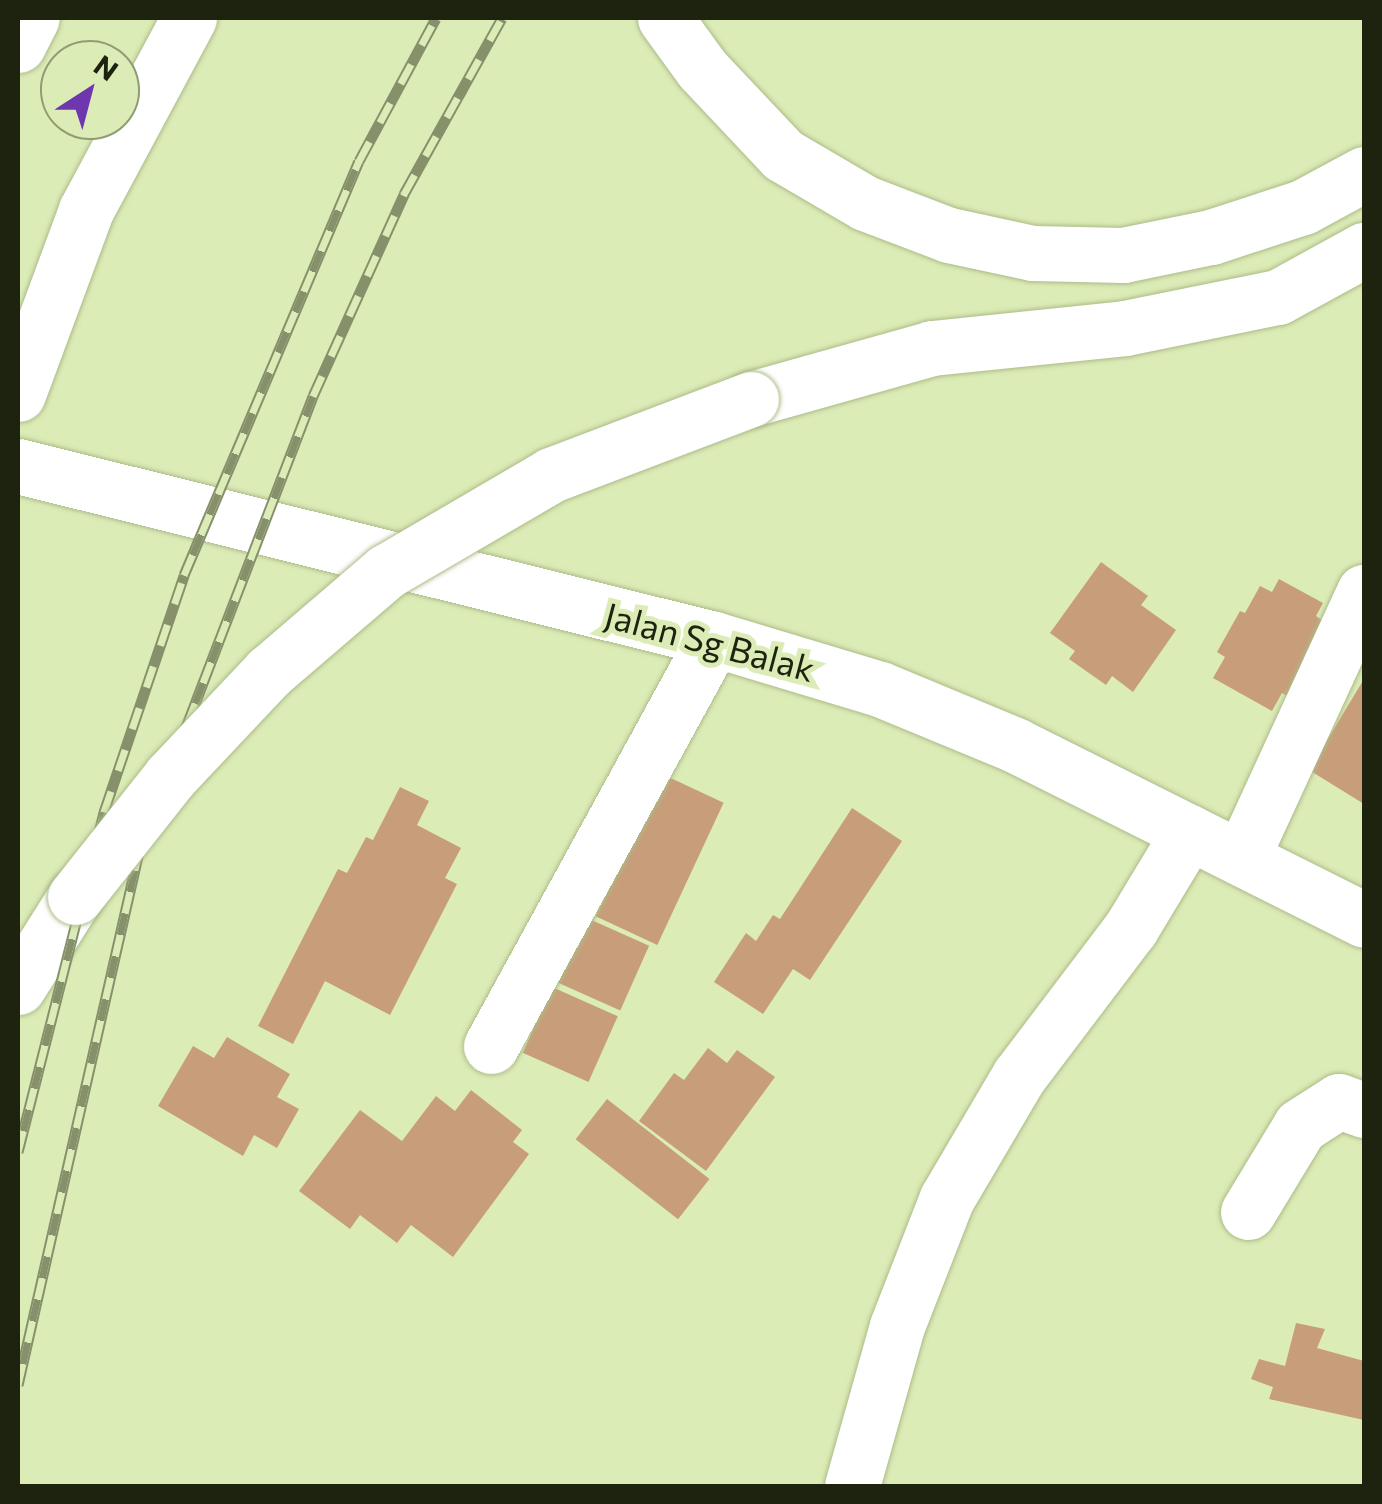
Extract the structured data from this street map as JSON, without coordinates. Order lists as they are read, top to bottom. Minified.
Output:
{"streets":{"main road":["Jalan Sg Balak"]},"north":"top right"}
